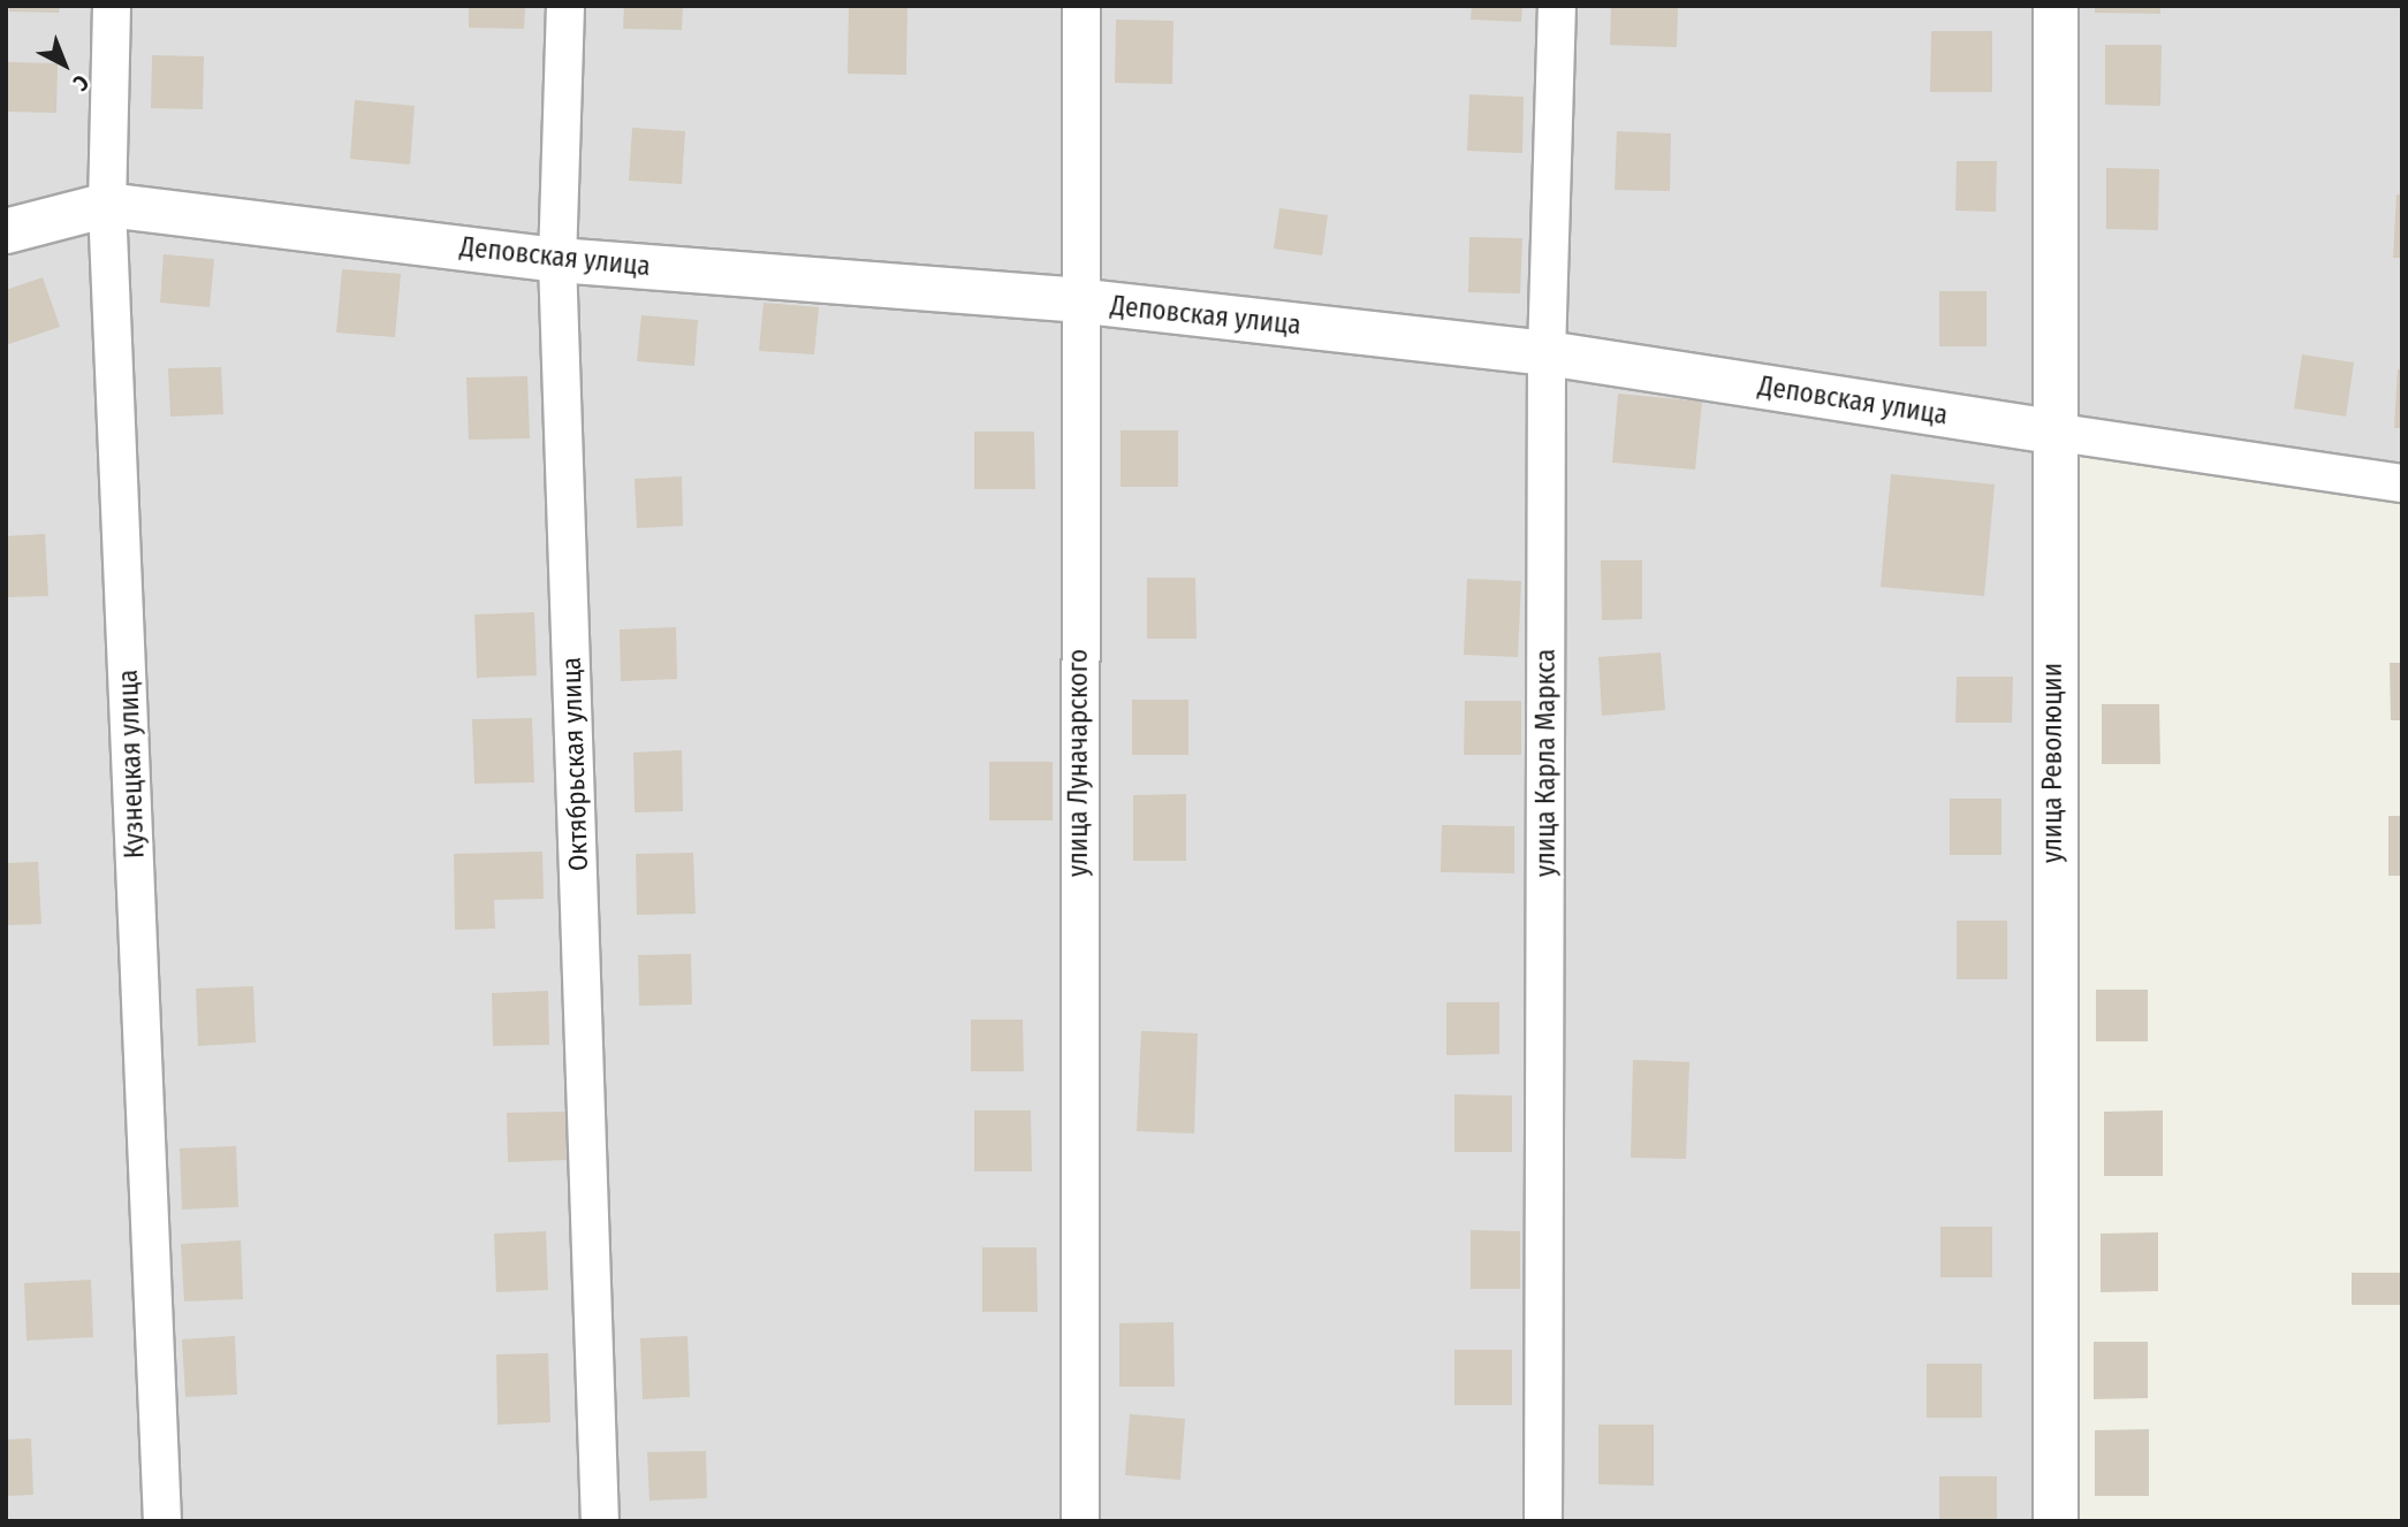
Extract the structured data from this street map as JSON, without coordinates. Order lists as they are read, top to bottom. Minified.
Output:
{"streets":{"street":["Деповская улица","улица Луначарского","улица Карла Маркса","улица Революции","Кузнецкая улица","Октябрьская улица"]},"crossings":[["Деповская улица","улица Луначарского"],["Деповская улица","улица Карла Маркса"],["Деповская улица","улица Революции"],["Деповская улица","Кузнецкая улица"],["Деповская улица","Октябрьская улица"]],"north":"bottom right"}
